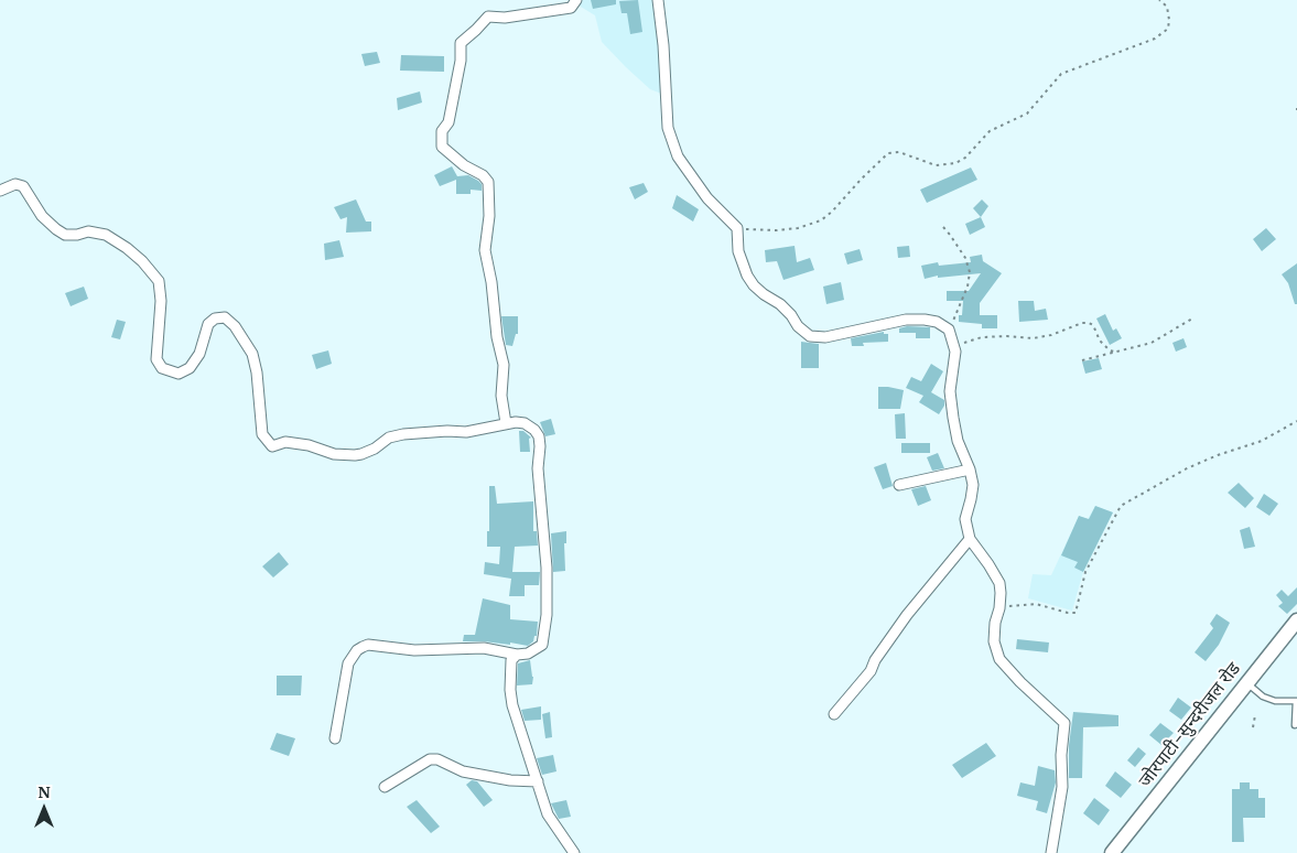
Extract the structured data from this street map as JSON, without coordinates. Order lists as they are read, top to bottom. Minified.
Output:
{"streets":{"main road":["जोरपाटी-सुन्दरीजल रोड"]},"north":"top"}
